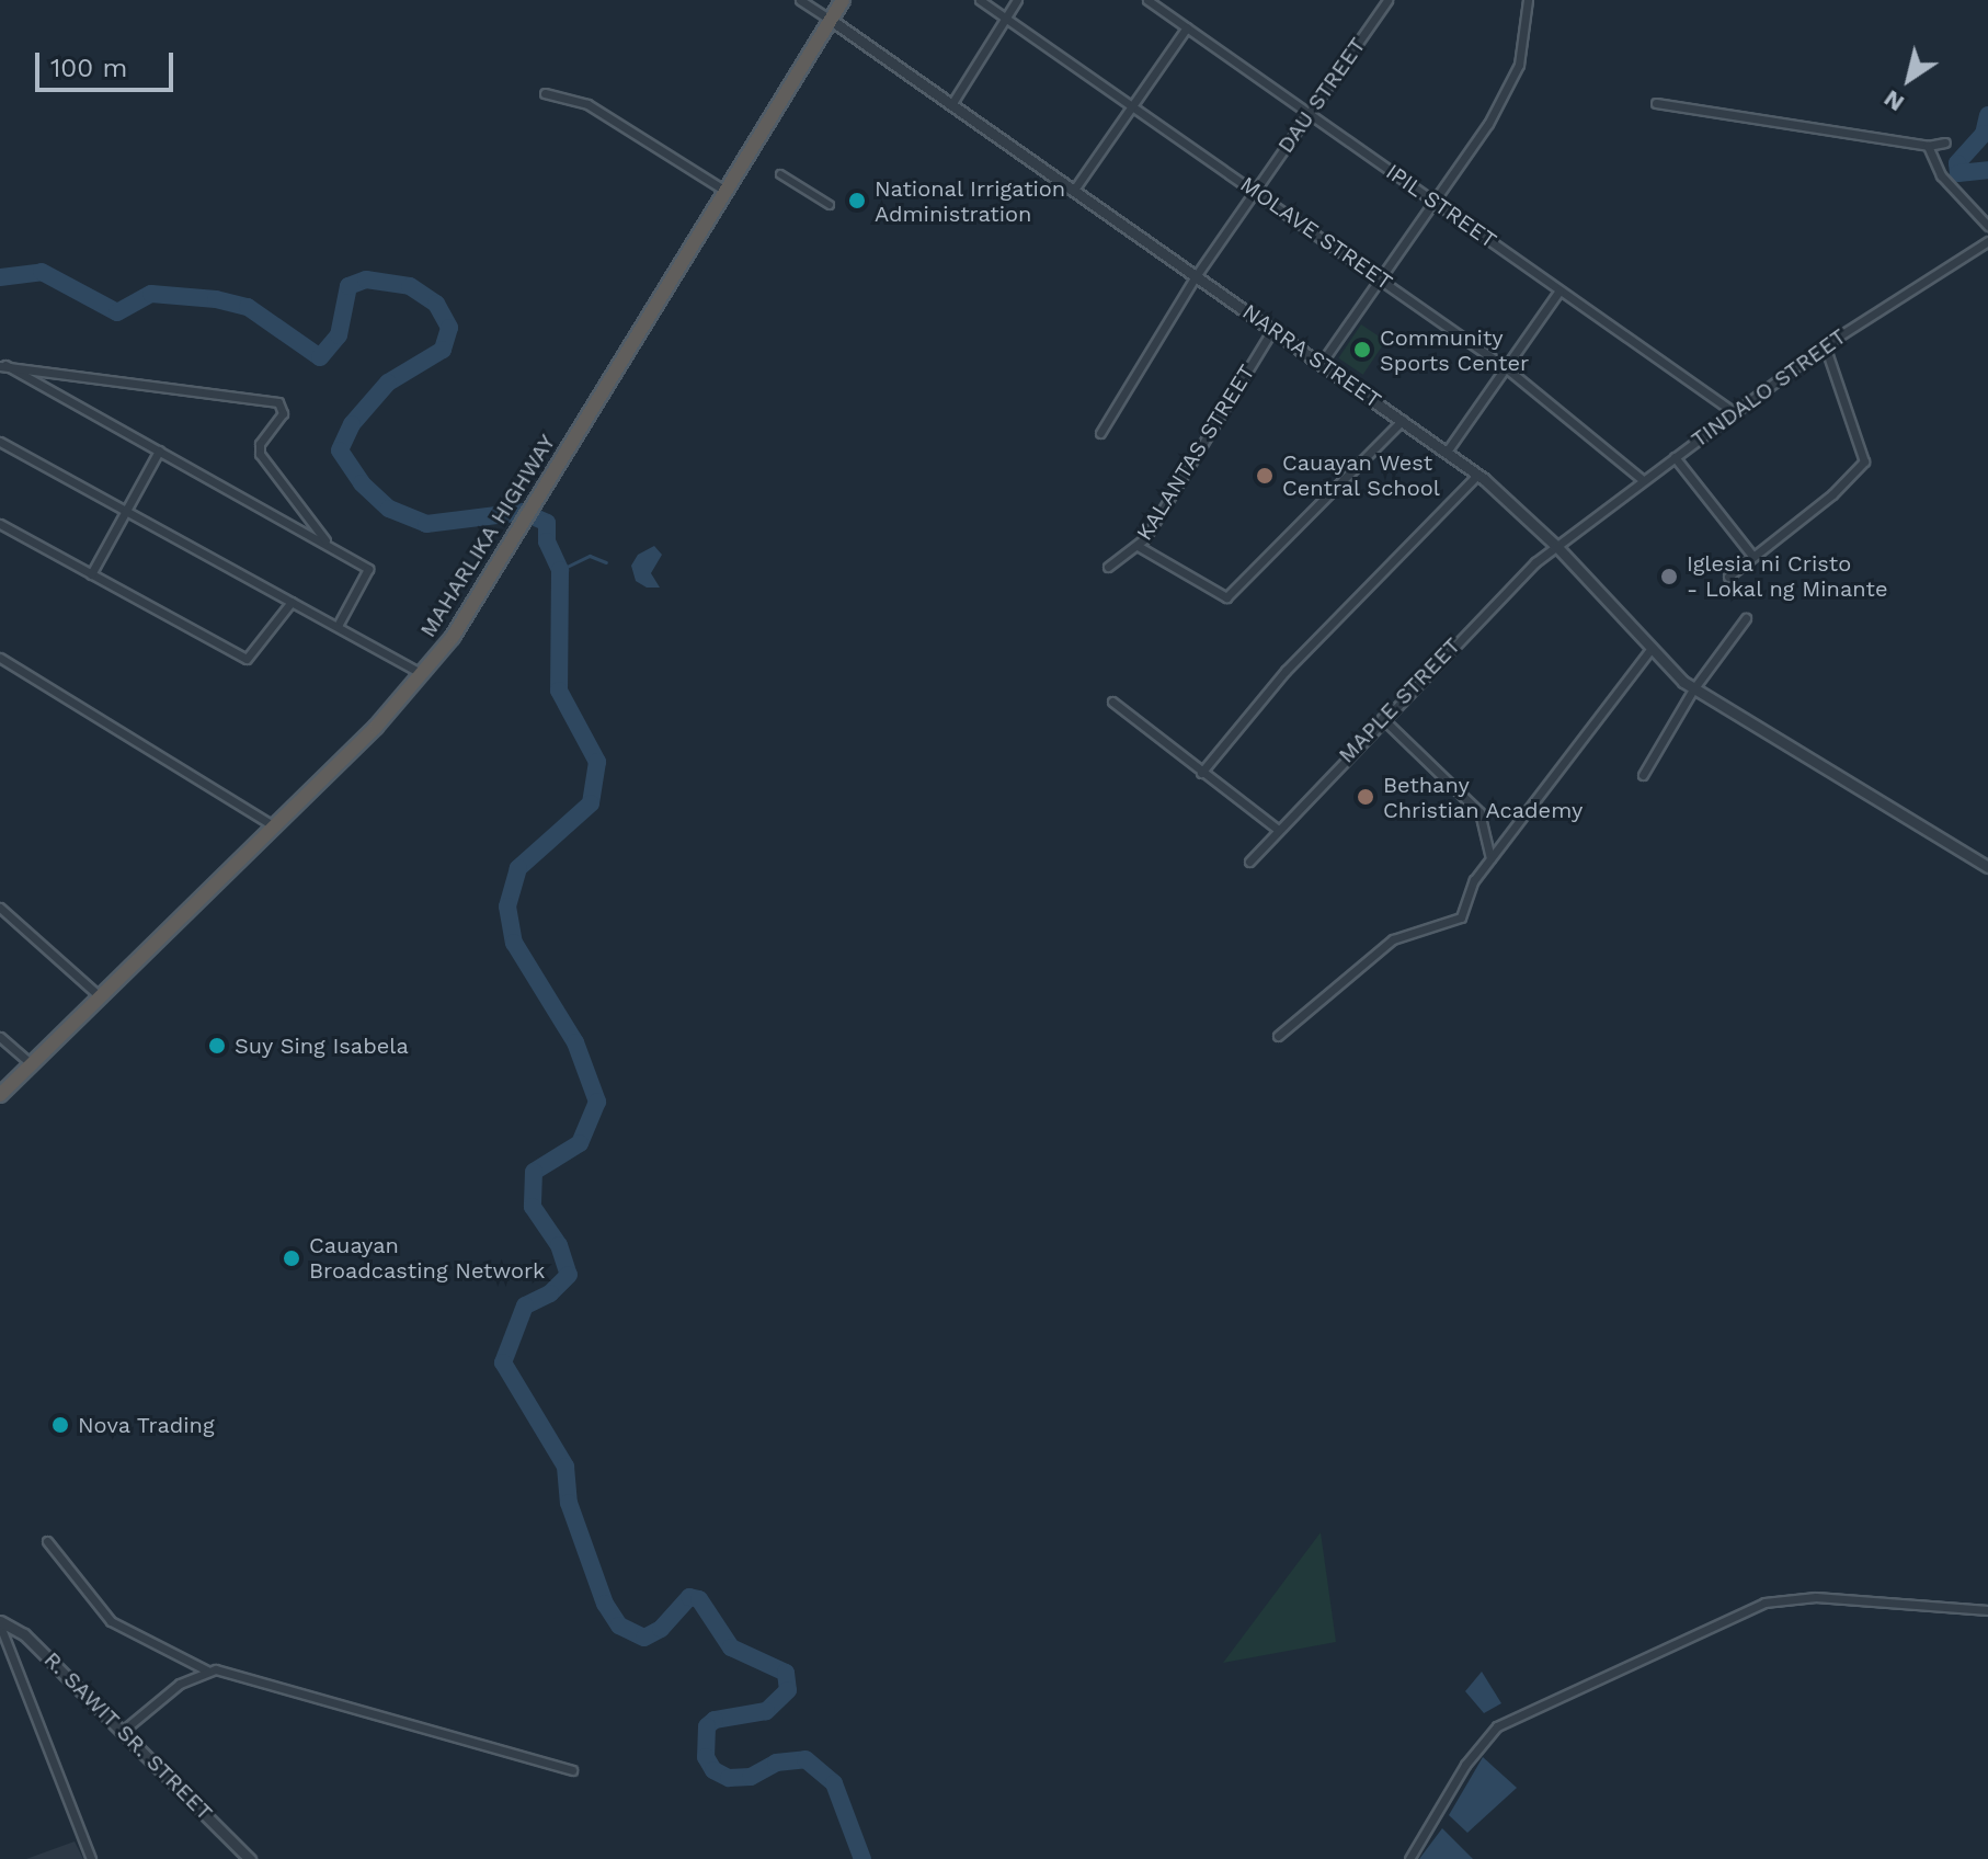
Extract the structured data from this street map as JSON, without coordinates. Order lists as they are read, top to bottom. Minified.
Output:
{"streets":{"highway":["MAHARLIKA HIGHWAY"],"street":["DAU STREET","IPIL STREET","MOLAVE STREET","NARRA STREET","TINDALO STREET","KALANTAS STREET","MAPLE STREET","R. SAWIT SR. STREET"]},"crossings":[["DAU STREET","IPIL STREET"],["DAU STREET","MOLAVE STREET"],["DAU STREET","NARRA STREET"],["IPIL STREET","TINDALO STREET"],["MOLAVE STREET","TINDALO STREET"],["NARRA STREET","TINDALO STREET"],["NARRA STREET","KALANTAS STREET"],["NARRA STREET","MAHARLIKA HIGHWAY"],["NARRA STREET","MAPLE STREET"],["TINDALO STREET","MAPLE STREET"]],"places":["National Irrigation Administration","Community Sports Center","Cauayan West Central School","Iglesia ni Cristo - Lokal ng Minante","Bethany Christian Academy","Suy Sing Isabela","Cauayan Broadcasting Network","Nova Trading"],"scale_bar":"100 m","north":"bottom left"}
